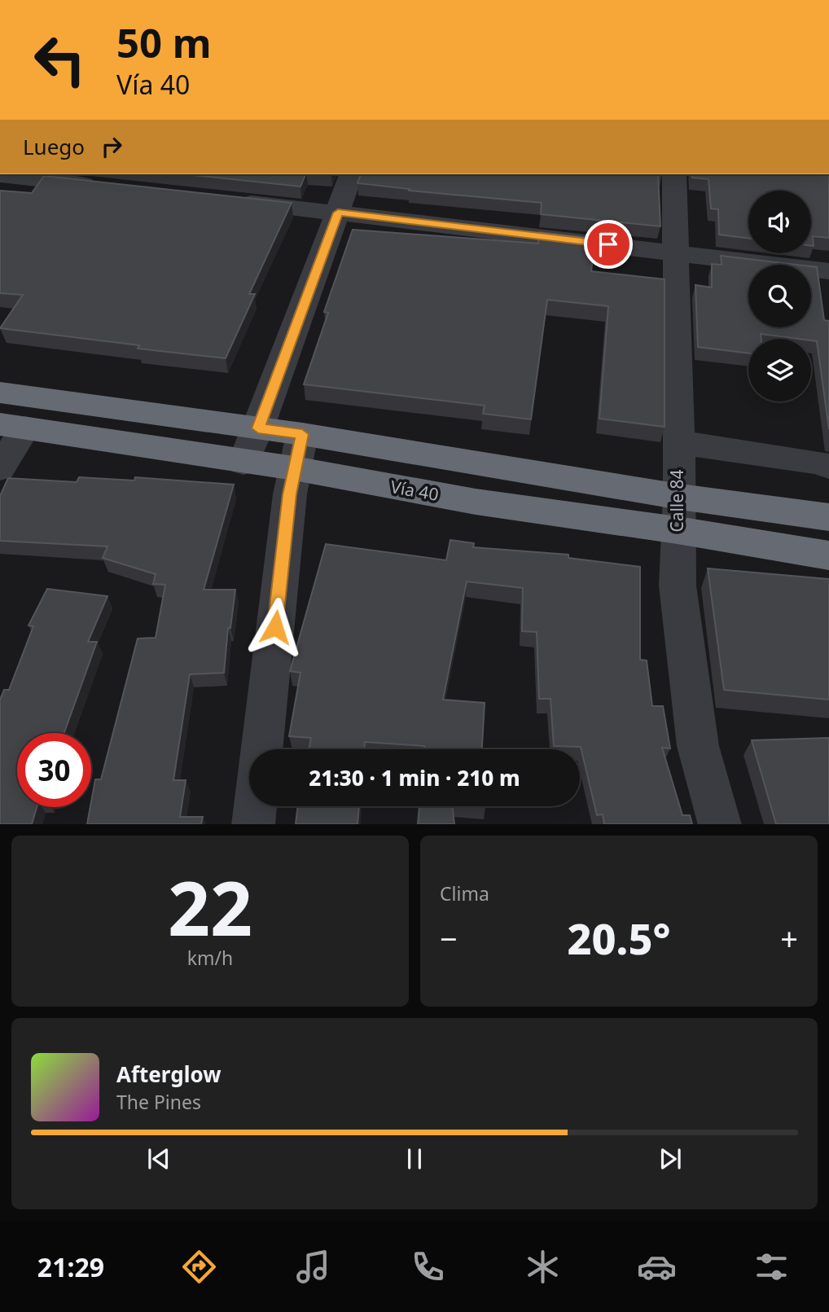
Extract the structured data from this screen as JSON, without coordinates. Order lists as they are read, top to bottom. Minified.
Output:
{"streets":{"highway":["Vía 40"],"street":["Calle 84"]},"crossings":[["Vía 40","Calle 84"]],"page":{"turn":["50 m","Vía 40"],"then":"Luego","limit":"30","trip":"21:30 · 1 min · 210 m","tile":[["22","km/h"],"Clima"],"heat":["−","20.5°","+"],"song":["Afterglow","The Pines"],"tabs":"21:29"}}
